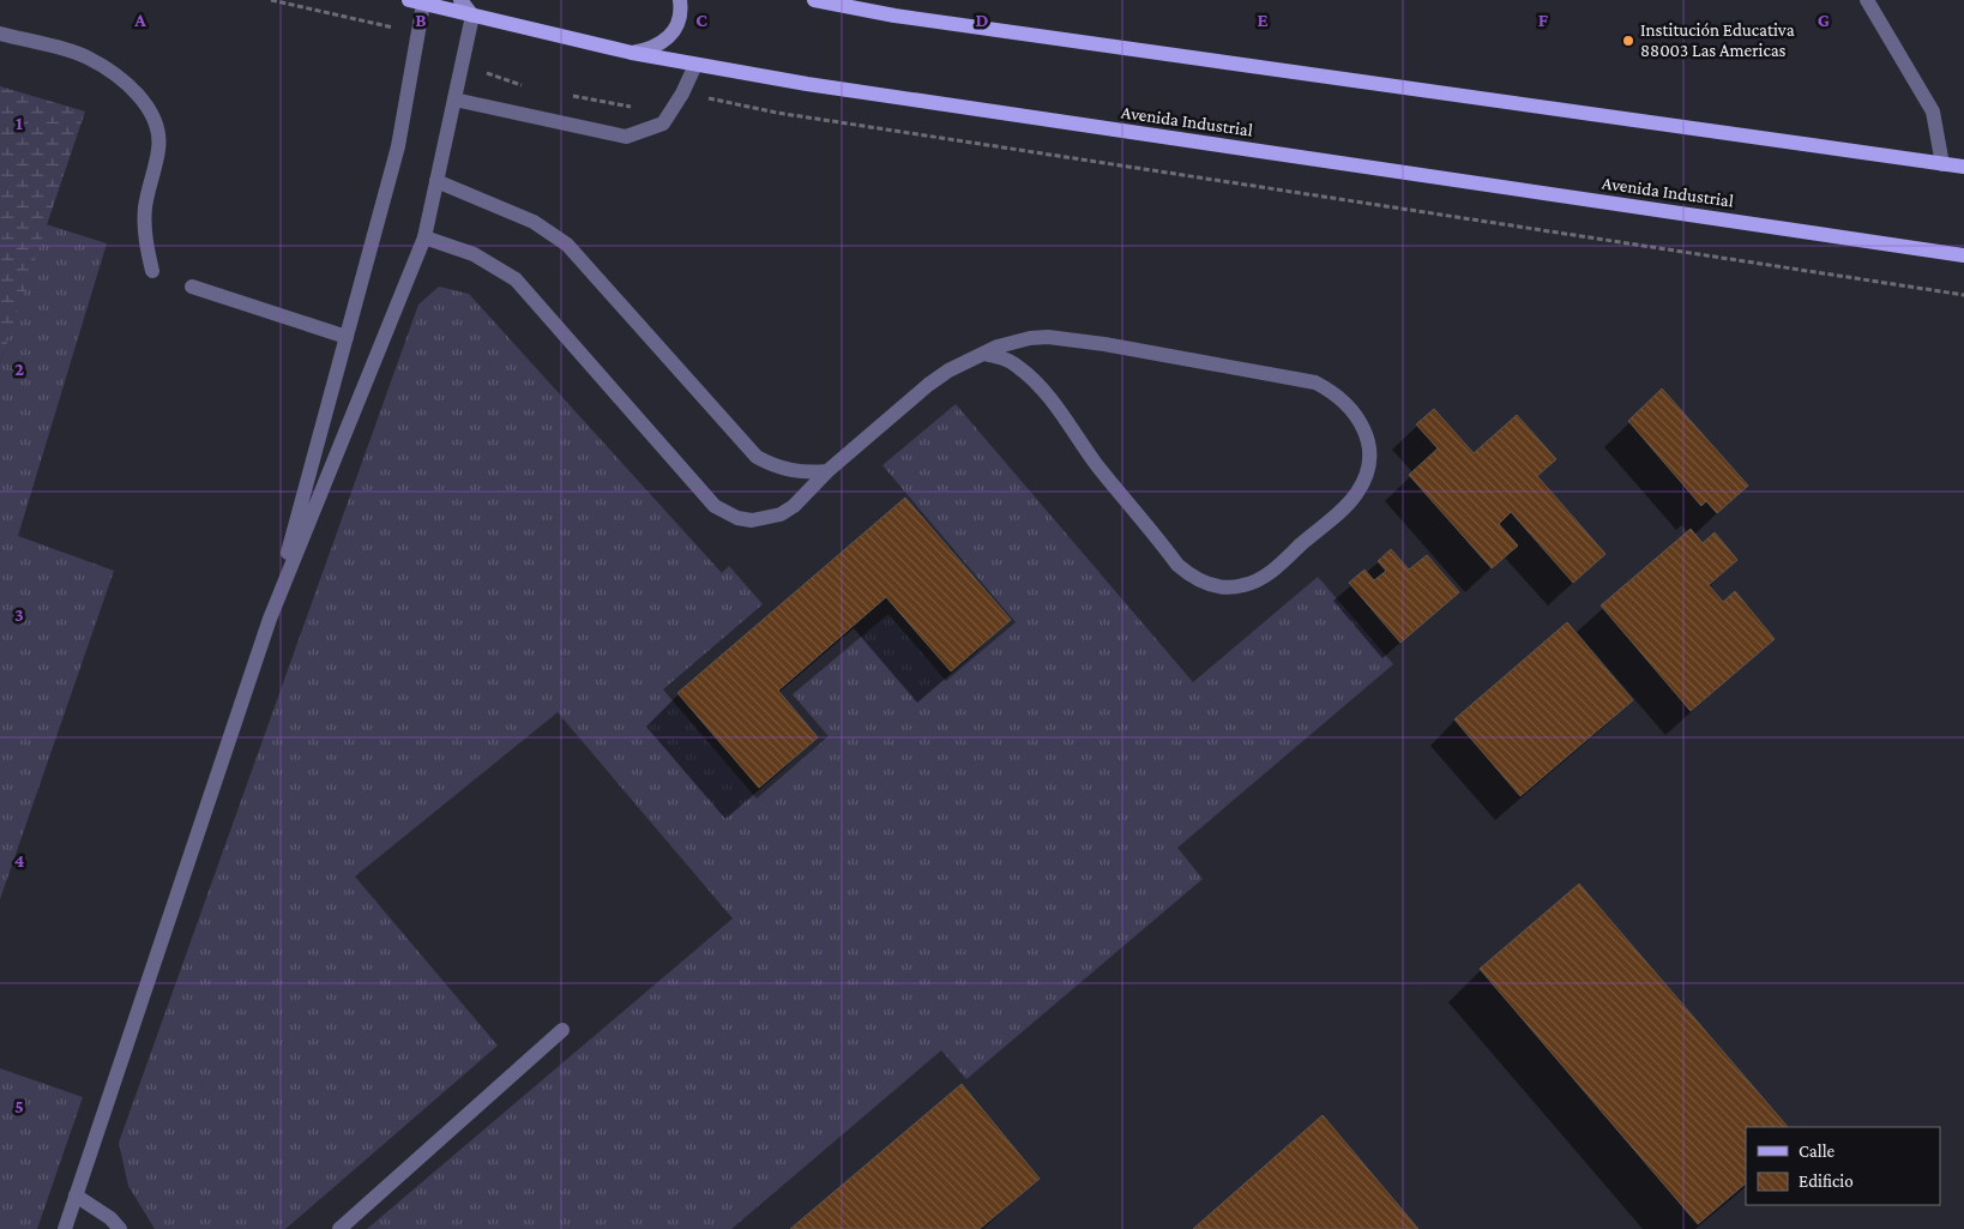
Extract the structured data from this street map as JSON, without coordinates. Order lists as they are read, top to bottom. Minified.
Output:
{"streets":{"main road":["Avenida Industrial"]},"places":["Institución Educativa 88003 Las Americas"],"legend":["Calle","Edificio"],"grid":{"columns":["A","B","C","D","E","F","G"],"rows":["1","2","3","4","5"]}}
